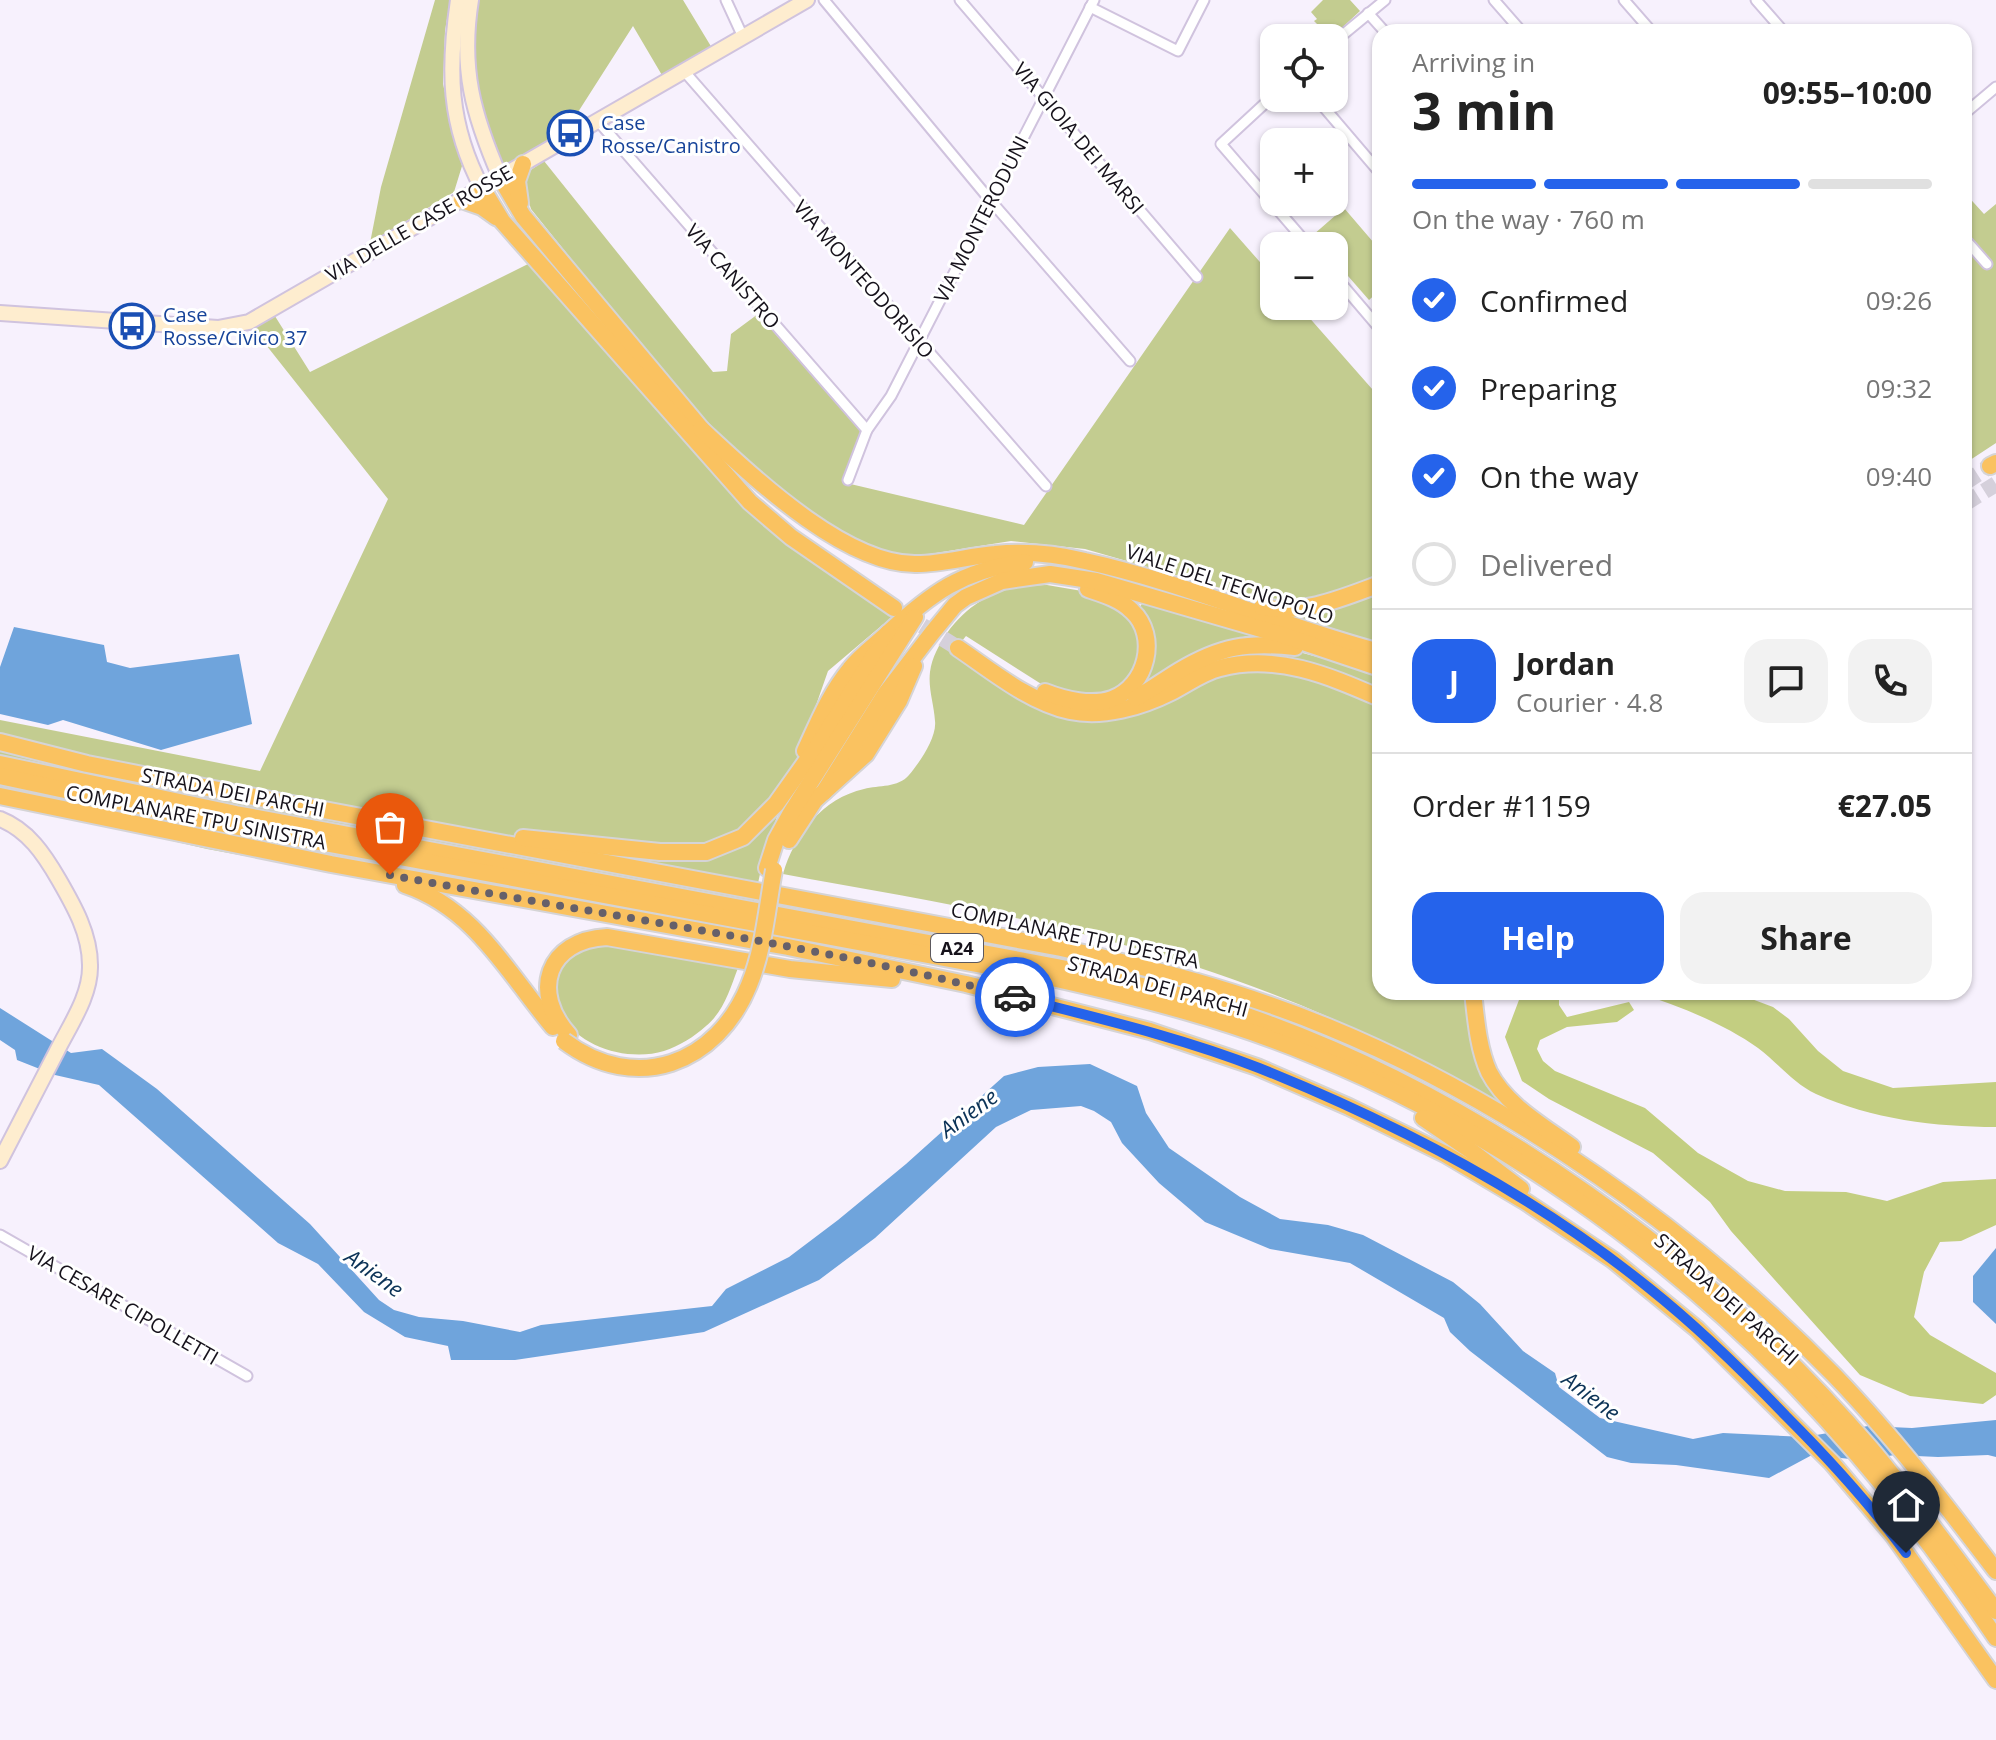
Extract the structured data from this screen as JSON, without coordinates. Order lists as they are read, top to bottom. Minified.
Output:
{"streets":{"highway":["VIALE DEL TECNOPOLO","STRADA DEI PARCHI","COMPLANARE TPU SINISTRA","COMPLANARE TPU DESTRA","A24"],"street":["VIA GIOIA DEI MARSI","VIA MONTERODUNI","VIA DELLE CASE ROSSE","VIA CANISTRO","VIA MONTEODORISIO","VIA CESARE CIPOLLETTI"]},"crossings":[["VIA GIOIA DEI MARSI","VIA MONTERODUNI"],["VIA MONTERODUNI","VIA CANISTRO"],["VIA MONTERODUNI","VIA MONTEODORISIO"],["VIA DELLE CASE ROSSE","VIA CANISTRO"],["VIA DELLE CASE ROSSE","VIA MONTEODORISIO"]],"water":["Aniene"],"places":{"bus stop":["Case Rosse/Canistro","Case Rosse/Civico 37"]},"page":{"map_buttons":["+","−"],"heading":["3 min","Arriving in","09:55–10:00"],"panel":["Jordan","Courier · 4.8","Order #1159","€27.05"],"bar":"On the way · 760 m","list":[["Confirmed","09:26"],["Preparing","09:32"],["On the way","09:40"],"Delivered"],"round":"J","buttons":["Help","Share"]}}
